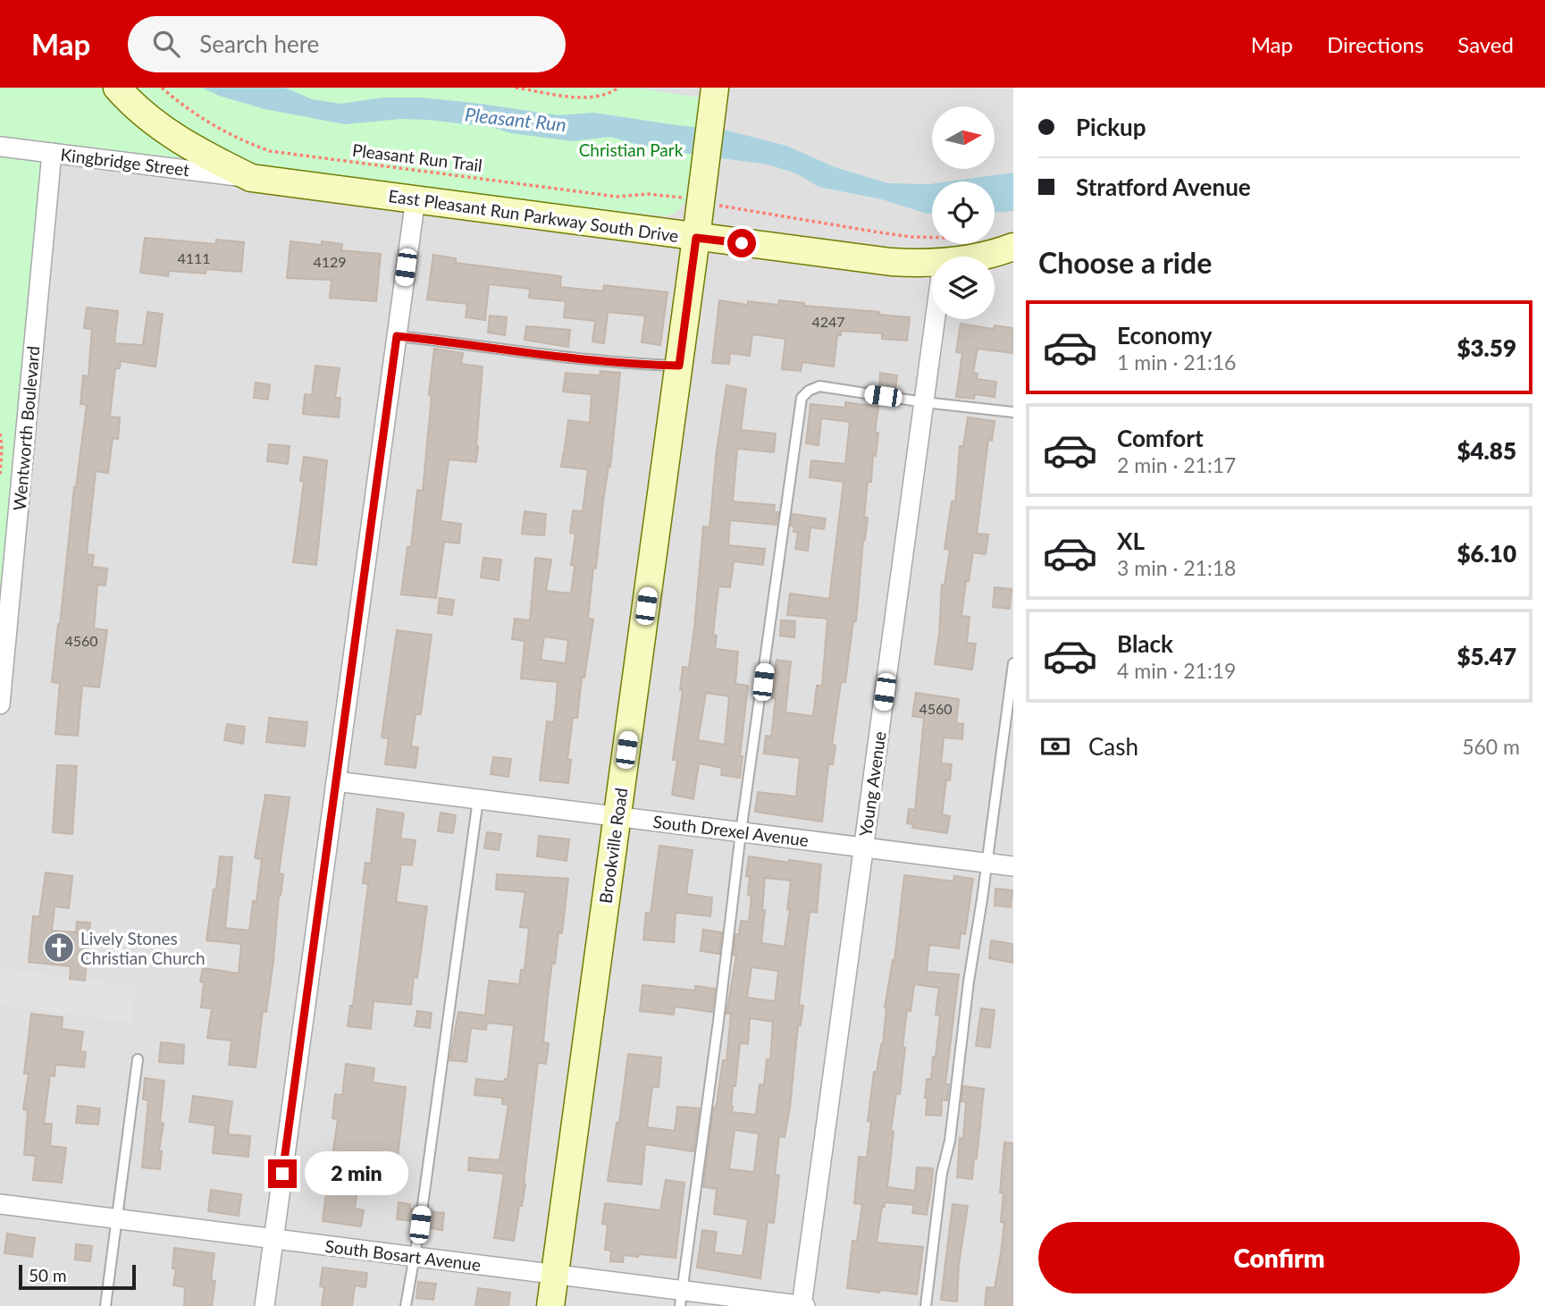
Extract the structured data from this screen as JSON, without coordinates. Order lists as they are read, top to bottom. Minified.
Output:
{"streets":{"street":["Kingbridge Street","East Pleasant Run Parkway South Drive","Wentworth Boulevard","Young Avenue","South Drexel Avenue","Brookville Road","South Bosart Avenue"],"path":["Pleasant Run Trail"]},"crossings":[["Pleasant Run Trail","Brookville Road"],["Kingbridge Street","East Pleasant Run Parkway South Drive"],["Kingbridge Street","Wentworth Boulevard"],["East Pleasant Run Parkway South Drive","Brookville Road"],["Young Avenue","South Drexel Avenue"],["Young Avenue","South Bosart Avenue"],["South Drexel Avenue","Brookville Road"],["Brookville Road","South Bosart Avenue"]],"water":["Pleasant Run"],"parks":["Christian Park"],"places":{"church":["Lively Stones Christian Church"]},"house_numbers":["4111","4129","4247","4560","4560"],"scale_bar":"50 m","north":"right","page":{"header":"Map","search":"Search here","nav":["Map","Directions","Saved"],"banner":["Pickup","Stratford Avenue"],"heading":"Choose a ride","list":[{"name":"Economy","note":"1 min · 21:16","value":"$3.59"},{"name":"Comfort","note":"2 min · 21:17","value":"$4.85"},{"name":"XL","note":"3 min · 21:18","value":"$6.10"},{"name":"Black","note":"4 min · 21:19","value":"$5.47"}],"pay":["Cash","560 m"],"bubble":"2 min","buttons":"Confirm","scale":"50 m"}}
